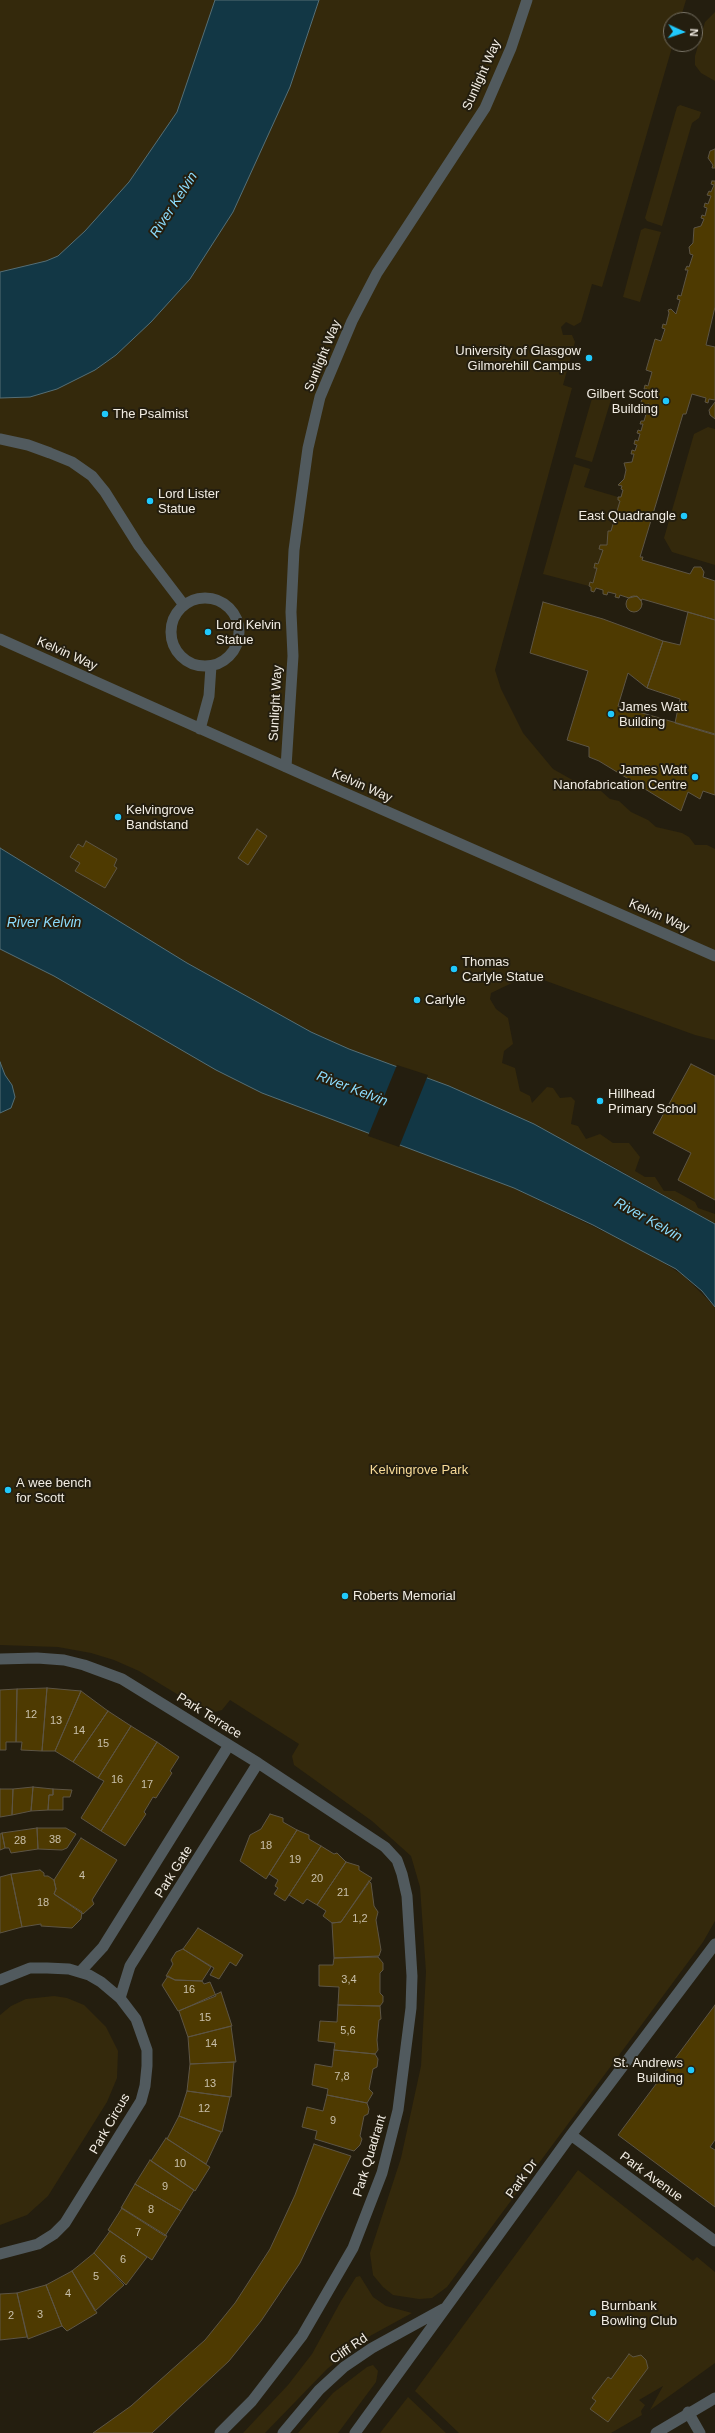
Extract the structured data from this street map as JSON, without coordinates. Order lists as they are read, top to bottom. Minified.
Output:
{"streets":{"street":["Sunlight Way","Kelvin Way","Park Terrace","Park Gate","Park Circus","Park Quadrant","Park Avenue","Park Dr","Cliff Rd"]},"crossings":[["Sunlight Way","Kelvin Way"],["Park Terrace","Park Gate"],["Park Terrace","Park Quadrant"],["Park Gate","Park Circus"],["Park Avenue","Park Dr"],["Park Dr","Cliff Rd"]],"water":["River Kelvin"],"parks":["Kelvingrove Park"],"places":["University of Glasgow Gilmorehill Campus","Gilbert Scott Building","The Psalmist","Lord Lister Statue","East Quadrangle","Lord Kelvin Statue","James Watt Building","James Watt Nanofabrication Centre","Kelvingrove Bandstand","Thomas Carlyle Statue","Carlyle","Hillhead Primary School","A wee bench for Scott","Roberts Memorial","St. Andrews Building","Burnbank Bowling Club"],"house_numbers":["12","13","14","15","16","17","38","28","18","19","4","20","21","18","1,2","3,4","16","15","5,6","14","7,8","13","12","9","10","9","8","7","6","5","4","3","2"],"north":"right"}
